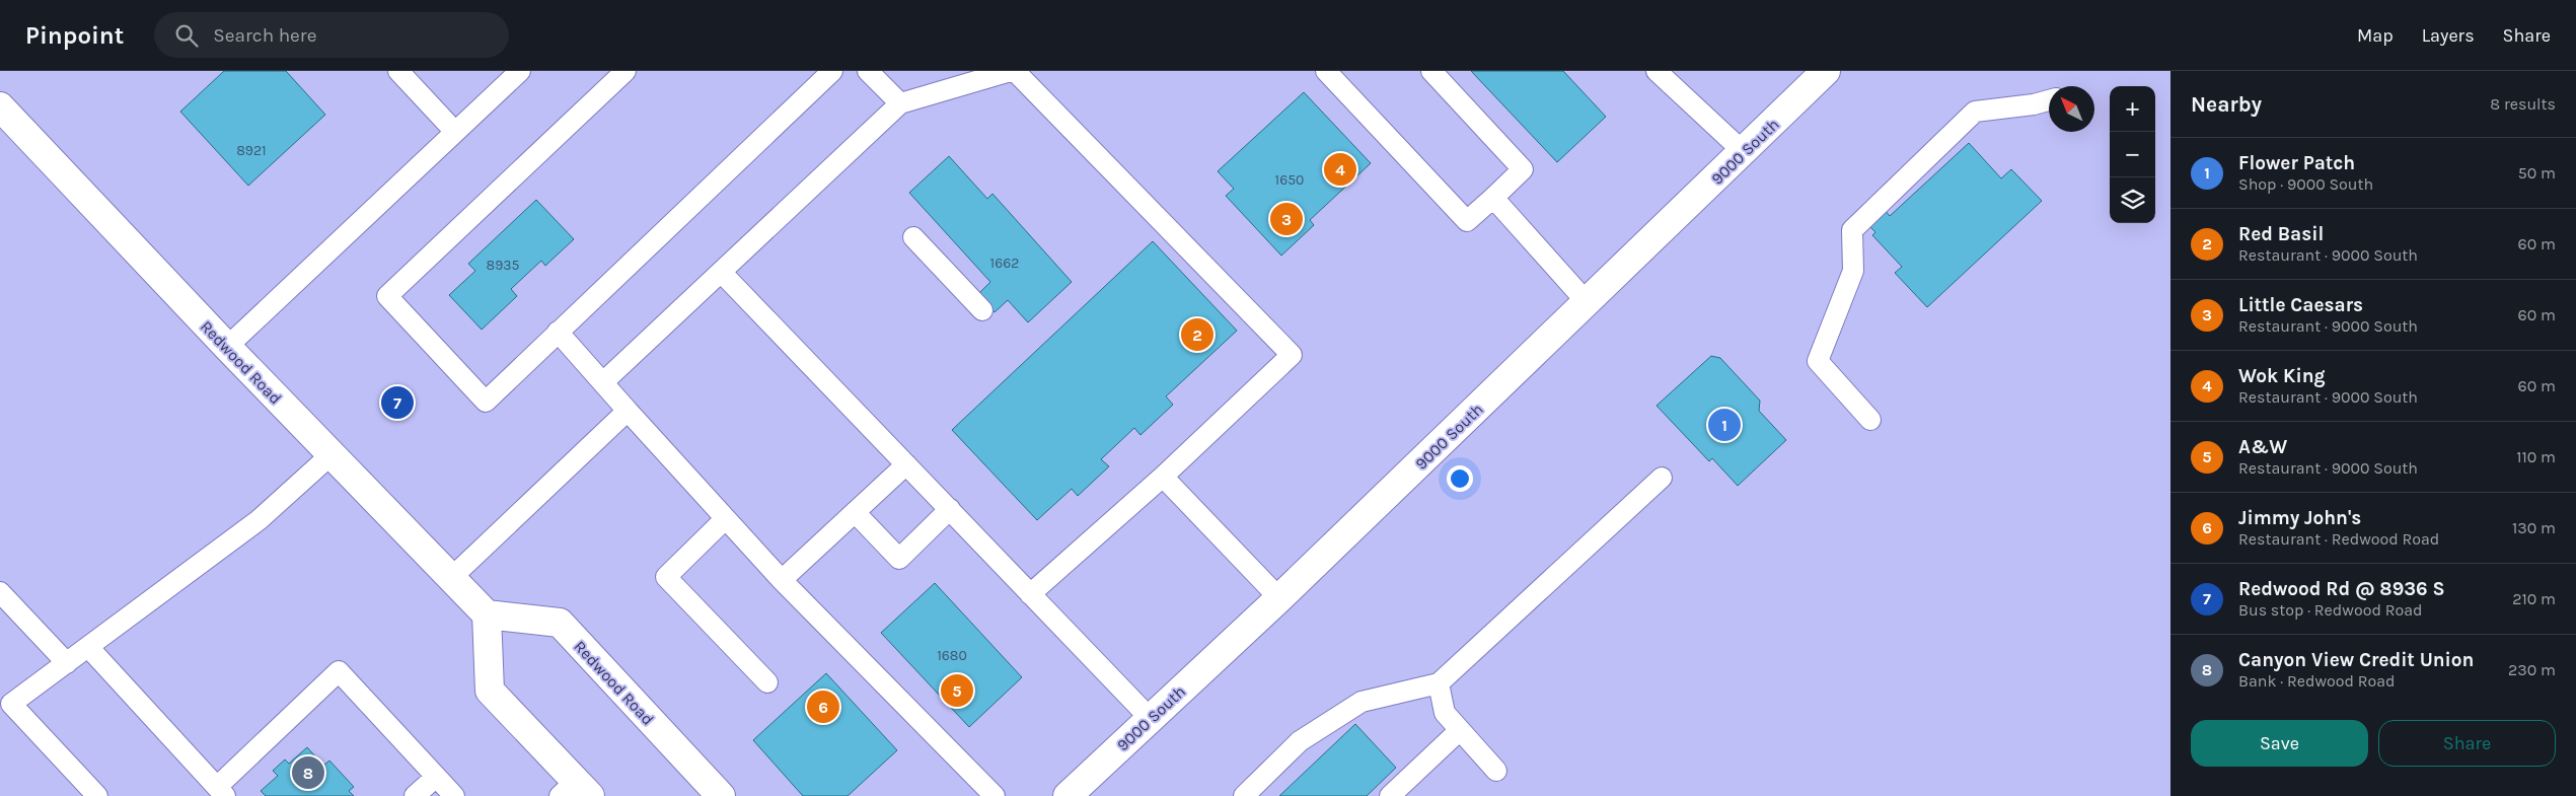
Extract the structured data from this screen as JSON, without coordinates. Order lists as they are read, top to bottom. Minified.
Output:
{"streets":{"main road":["9000 South","Redwood Road"]},"house_numbers":["8921","1650","1662","8935","1680"],"north":"top left","page":{"header":"Pinpoint","search":"Search here","nav":["Map","Layers","Share"],"heading":["Nearby","8 results"],"map_buttons":["+","−"],"list":[{"mark":"1","name":"Flower Patch","note":"Shop · 9000 South","value":"50 m"},{"mark":"2","name":"Red Basil","note":"Restaurant · 9000 South","value":"60 m"},{"mark":"3","name":"Little Caesars","note":"Restaurant · 9000 South","value":"60 m"},{"mark":"4","name":"Wok King","note":"Restaurant · 9000 South","value":"60 m"},{"mark":"5","name":"A&W","note":"Restaurant · 9000 South","value":"110 m"},{"mark":"6","name":"Jimmy John's","note":"Restaurant · Redwood Road","value":"130 m"},{"mark":"7","name":"Redwood Rd @ 8936 S","note":"Bus stop · Redwood Road","value":"210 m"},{"mark":"8","name":"Canyon View Credit Union","note":"Bank · Redwood Road","value":"230 m"}],"pins":["4","3","2","7","1","5","6","8"],"buttons":["Save","Share"]}}
